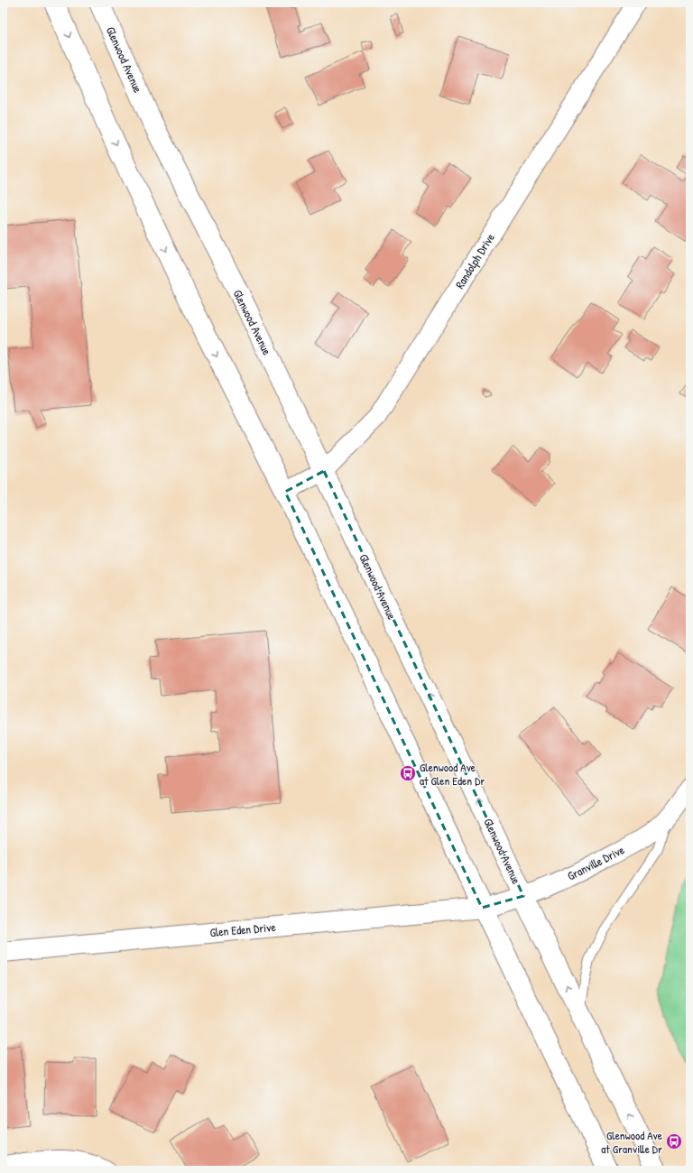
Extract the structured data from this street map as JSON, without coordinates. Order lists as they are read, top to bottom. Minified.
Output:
{"streets":{"main road":["Glenwood Avenue","Glen Eden Drive"],"street":["Randolph Drive","Granville Drive"]},"crossings":[["Glenwood Avenue","Randolph Drive"],["Glenwood Avenue","Granville Drive"],["Granville Drive","Glen Eden Drive"]],"places":{"bus stop":["Glenwood Ave at Glen Eden Dr","Glenwood Ave at Granville Dr"]}}
